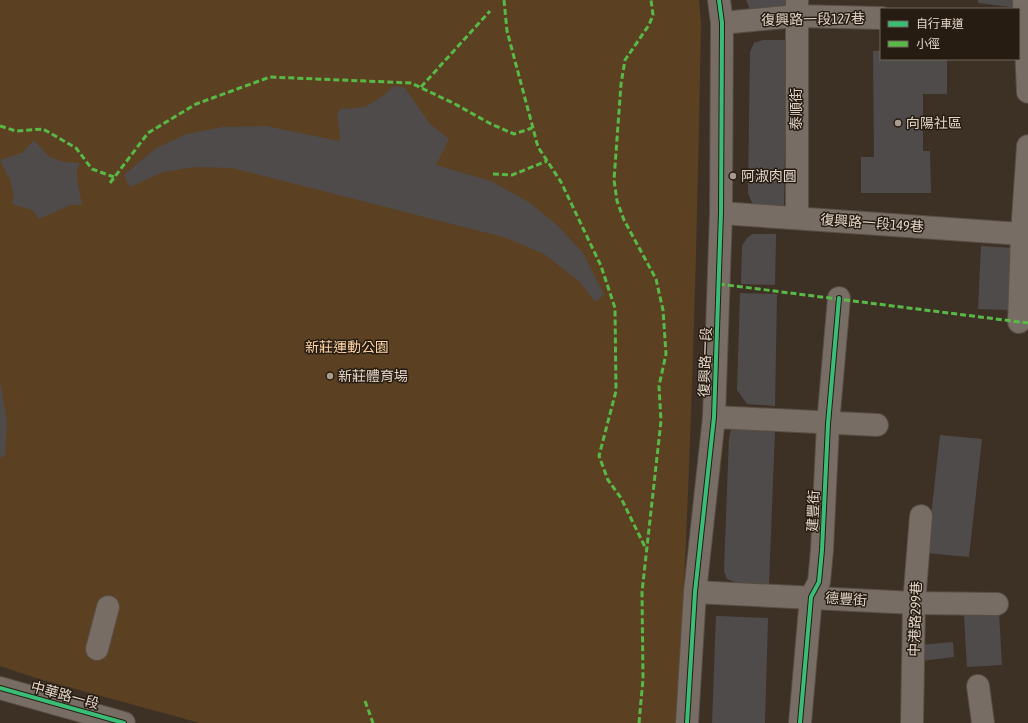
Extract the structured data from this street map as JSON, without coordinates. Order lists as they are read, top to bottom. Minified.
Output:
{"streets":{"street":["復興路一段127巷","泰順街","復興路一段149巷","復興路一段","建豐街","德豐街","中港路299巷","中華路一段"]},"crossings":[["復興路一段127巷","泰順街"],["復興路一段127巷","復興路一段"],["泰順街","復興路一段149巷"],["復興路一段149巷","復興路一段"],["復興路一段","德豐街"],["建豐街","德豐街"],["德豐街","中港路299巷"]],"parks":["新莊運動公園"],"places":["向陽社區","阿淑肉圓","新莊體育場"],"legend":["自行車道","小徑"]}
